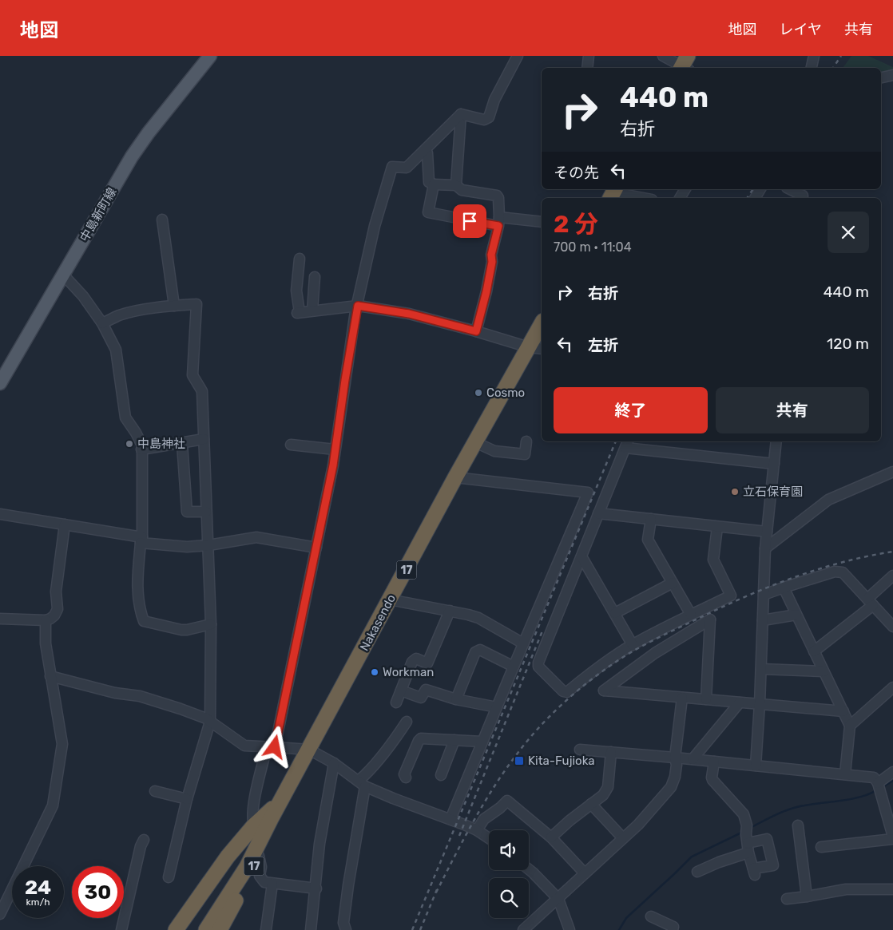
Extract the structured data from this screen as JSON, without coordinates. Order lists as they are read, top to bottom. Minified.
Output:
{"streets":{"highway":["17","Nakasendo"],"main road":["中島新町線"]},"crossings":[["17","Nakasendo"]],"places":{"other":["Cosmo","中島神社","立石保育園","Workman"],"transit":["Kita-Fujioka"]},"page":{"header":"地図","nav":["地図","レイヤ","共有"],"turn":["440 m","右折"],"then":"その先","heading":["2 分","700 m · 11:04"],"list":[{"name":"右折","value":"440 m"},{"name":"左折","value":"120 m"}],"buttons":["終了","共有"],"speed":"24 km/h","limit":"30"}}
